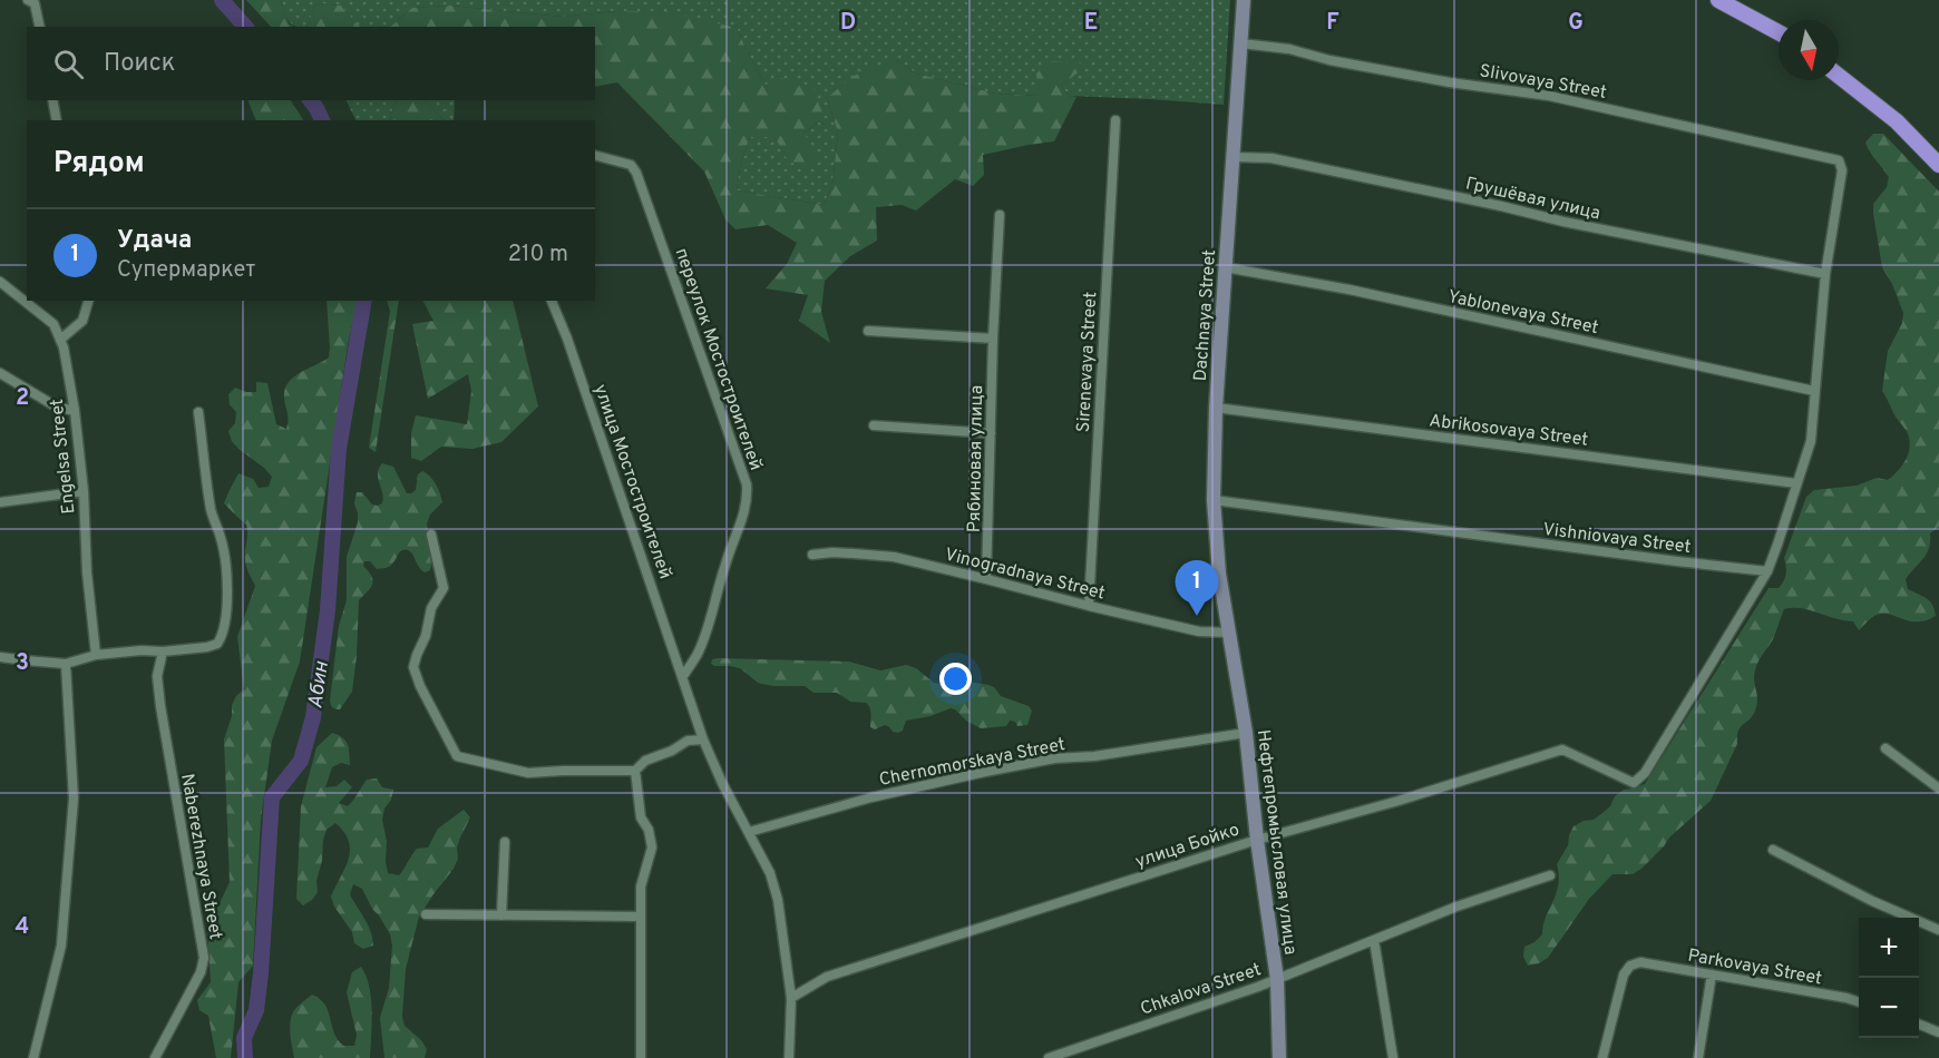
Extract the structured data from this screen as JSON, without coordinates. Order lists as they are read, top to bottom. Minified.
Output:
{"streets":{"main road":["Dachnaya Street","Нефтепромысловая улица"],"street":["Slivovaya Street","Грушёвая улица","Yablonevaya Street","переулок Мостостроителей","Sirenevaya Street","Abrikosovaya Street","Engelsa Street","Рябиновая улица","улица Мостостроителей","Vishniovaya Street","Vinogradnaya Street","Chernomorskaya Street","улица Бойко","Naberezhnaya Street","Parkovaya Street","Chkalova Street"]},"crossings":[["Slivovaya Street","Грушёвая улица"],["Slivovaya Street","Dachnaya Street"],["Грушёвая улица","Dachnaya Street"],["Yablonevaya Street","Dachnaya Street"],["Dachnaya Street","Abrikosovaya Street"],["Dachnaya Street","Vishniovaya Street"],["Dachnaya Street","Vinogradnaya Street"],["Dachnaya Street","Нефтепромысловая улица"],["переулок Мостостроителей","улица Мостостроителей"],["Sirenevaya Street","Vinogradnaya Street"],["Рябиновая улица","Vinogradnaya Street"],["улица Мостостроителей","Chernomorskaya Street"],["улица Мостостроителей","улица Бойко"],["Vishniovaya Street","улица Бойко"],["Vinogradnaya Street","Нефтепромысловая улица"],["Chernomorskaya Street","Нефтепромысловая улица"],["Нефтепромысловая улица","улица Бойко"],["Нефтепромысловая улица","Chkalova Street"]],"water":["Абин"],"north":"bottom","page":{"search":"Поиск","heading":"Рядом","list":[{"mark":"1","name":"Удача","note":"Супермаркет","value":"210 m"}],"pins":"1","map_buttons":["+","−"]},"grid":{"columns":["D","E","F","G"],"rows":["2","3","4"]}}
